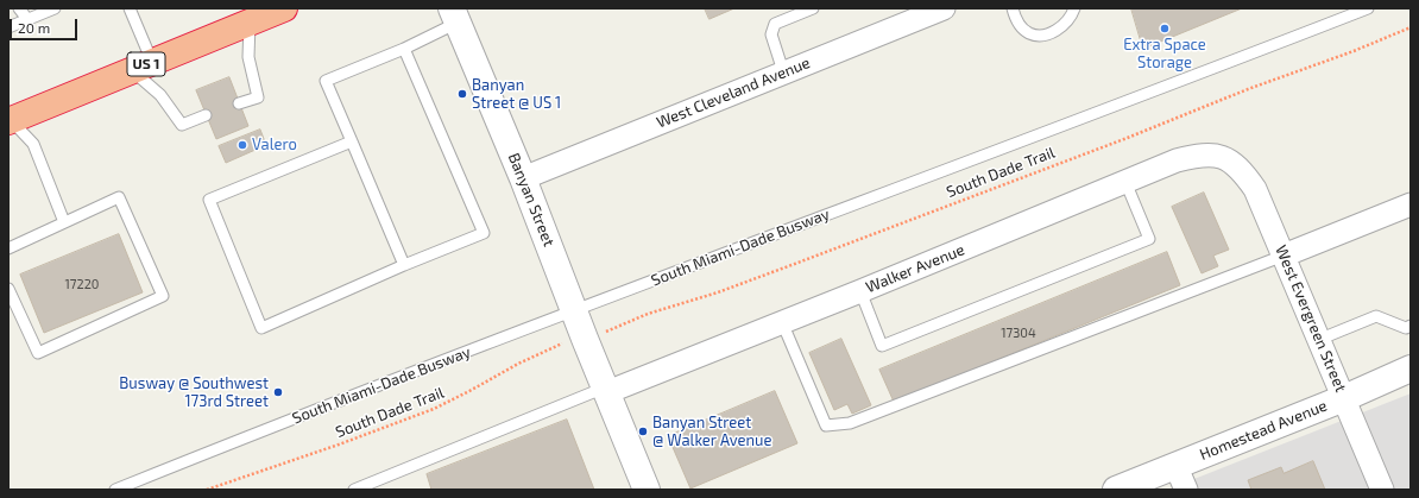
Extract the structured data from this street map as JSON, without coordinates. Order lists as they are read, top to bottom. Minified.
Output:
{"streets":{"highway":["US 1"],"street":["West Cleveland Avenue","Banyan Street","Walker Avenue","West Evergreen Street","Homestead Avenue"],"lane":["South Miami-Dade Busway"],"path":["South Dade Trail"]},"crossings":[["West Cleveland Avenue","Banyan Street"],["Banyan Street","South Miami-Dade Busway"],["Banyan Street","Walker Avenue"],["Walker Avenue","West Evergreen Street"],["West Evergreen Street","Homestead Avenue"]],"places":["Extra Space Storage","Banyan Street @ US 1","Valero","Busway @ Southwest 173rd Street","Banyan Street @ Walker Avenue"],"house_numbers":["17220","17304"],"scale_bar":"20 m"}
